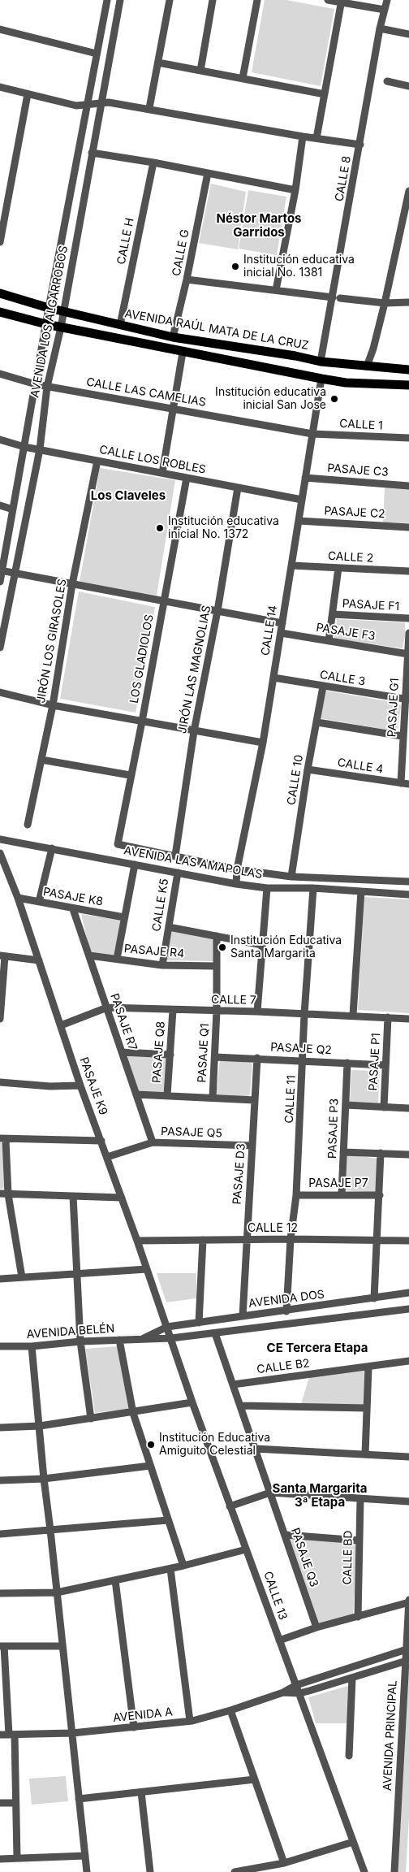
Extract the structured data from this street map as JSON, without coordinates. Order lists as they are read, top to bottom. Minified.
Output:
{"streets":{"main road":["AVENIDA RAÚL MATA DE LA CRUZ"],"street":["CALLE 8","CALLE H","CALLE G","AVENIDA LOS ALGARROBOS","CALLE LAS CAMELIAS","CALLE 1","CALLE LOS ROBLES","PASAJE C3","PASAJE C2","CALLE 2","PASAJE F1","CALLE 14","PASAJE F3","JIRÓN LOS GIRASOLES","LOS GLADIOLOS","JIRÓN LAS MAGNOLIAS","CALLE 3","PASAJE G1","CALLE 4","CALLE 10","AVENIDA LAS AMAPOLAS","PASAJE K8","CALLE K5","PASAJE R4","CALLE 7","PASAJE R7","PASAJE Q2","PASAJE Q8","PASAJE Q1","PASAJE P1","PASAJE K9","CALLE 11","PASAJE P3","PASAJE Q5","PASAJE D3","PASAJE P7","CALLE 12","AVENIDA DOS","AVENIDA BELÉN","CALLE B2","PASAJE Q3","CALLE BD","CALLE 13","AVENIDA A","AVENIDA PRINCIPAL"]},"crossings":[["CALLE 8","AVENIDA RAÚL MATA DE LA CRUZ"],["CALLE H","AVENIDA RAÚL MATA DE LA CRUZ"],["CALLE G","AVENIDA RAÚL MATA DE LA CRUZ"],["AVENIDA LOS ALGARROBOS","AVENIDA RAÚL MATA DE LA CRUZ"],["AVENIDA LOS ALGARROBOS","CALLE LAS CAMELIAS"],["AVENIDA LOS ALGARROBOS","CALLE LOS ROBLES"],["CALLE LAS CAMELIAS","CALLE 1"],["CALLE LAS CAMELIAS","CALLE 14"],["CALLE 1","CALLE 14"],["CALLE LOS ROBLES","CALLE 14"],["CALLE LOS ROBLES","JIRÓN LOS GIRASOLES"],["CALLE LOS ROBLES","LOS GLADIOLOS"],["CALLE LOS ROBLES","JIRÓN LAS MAGNOLIAS"],["PASAJE C3","CALLE 14"],["PASAJE C2","CALLE 14"],["CALLE 2","CALLE 14"],["CALLE 14","PASAJE F3"],["CALLE 14","CALLE 3"],["CALLE 14","AVENIDA LAS AMAPOLAS"],["PASAJE F3","PASAJE G1"],["LOS GLADIOLOS","AVENIDA LAS AMAPOLAS"],["JIRÓN LAS MAGNOLIAS","AVENIDA LAS AMAPOLAS"],["CALLE 3","PASAJE G1"],["CALLE 3","CALLE 10"],["PASAJE G1","CALLE 4"],["CALLE 4","CALLE 10"],["CALLE 10","AVENIDA LAS AMAPOLAS"],["AVENIDA LAS AMAPOLAS","CALLE K5"],["AVENIDA LAS AMAPOLAS","CALLE 11"],["PASAJE K8","PASAJE R7"],["PASAJE K8","PASAJE K9"],["CALLE K5","PASAJE R4"],["PASAJE R4","PASAJE R7"],["PASAJE R4","PASAJE Q1"],["CALLE 7","PASAJE R7"],["CALLE 7","PASAJE Q8"],["CALLE 7","PASAJE Q1"],["CALLE 7","PASAJE P1"],["CALLE 7","PASAJE K9"],["CALLE 7","CALLE 11"],["PASAJE R7","PASAJE Q5"],["PASAJE Q2","PASAJE Q1"],["PASAJE Q2","PASAJE P1"],["PASAJE Q2","CALLE 11"],["PASAJE Q2","PASAJE P3"],["PASAJE Q2","PASAJE D3"],["PASAJE K9","PASAJE Q5"],["PASAJE K9","CALLE 12"],["PASAJE K9","AVENIDA DOS"],["PASAJE K9","AVENIDA BELÉN"],["PASAJE K9","CALLE 13"],["CALLE 11","PASAJE P7"],["CALLE 11","CALLE 12"],["CALLE 11","AVENIDA DOS"],["PASAJE P3","PASAJE P7"],["PASAJE Q5","PASAJE D3"],["PASAJE D3","CALLE 12"],["PASAJE D3","AVENIDA DOS"],["AVENIDA DOS","AVENIDA BELÉN"],["AVENIDA DOS","CALLE 13"],["AVENIDA BELÉN","CALLE 13"],["CALLE B2","PASAJE Q3"],["CALLE 13","AVENIDA A"],["AVENIDA A","AVENIDA PRINCIPAL"]],"districts":["Néstor Martos Garridos","Los Claveles","CE Tercera Etapa","Santa Margarita 3ª Etapa"],"places":["Institución educativa inicial No. 1381","Institución educativa inicial San Jose","Institución educativa inicial No. 1372","Institución Educativa Santa Margarita","Institución Educativa Amiguito Celestial"]}
